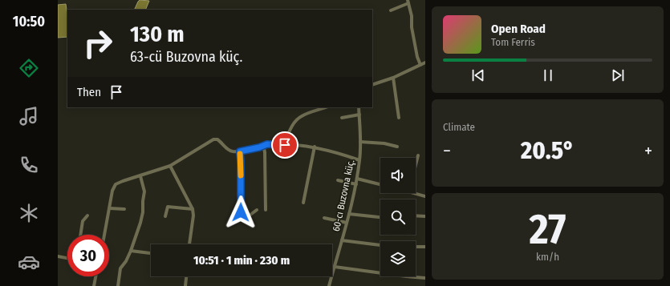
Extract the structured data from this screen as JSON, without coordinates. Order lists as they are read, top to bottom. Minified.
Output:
{"streets":{"street":["60-cı Buzovna küç."]},"page":{"tabs":"10:50","turn":["130 m","63-cü Buzovna küç."],"song":["Open Road","Tom Ferris"],"then":"Then","tile":["Climate",["27","km/h"]],"heat":["−","20.5°","+"],"limit":"30","trip":"10:51 · 1 min · 230 m"}}
